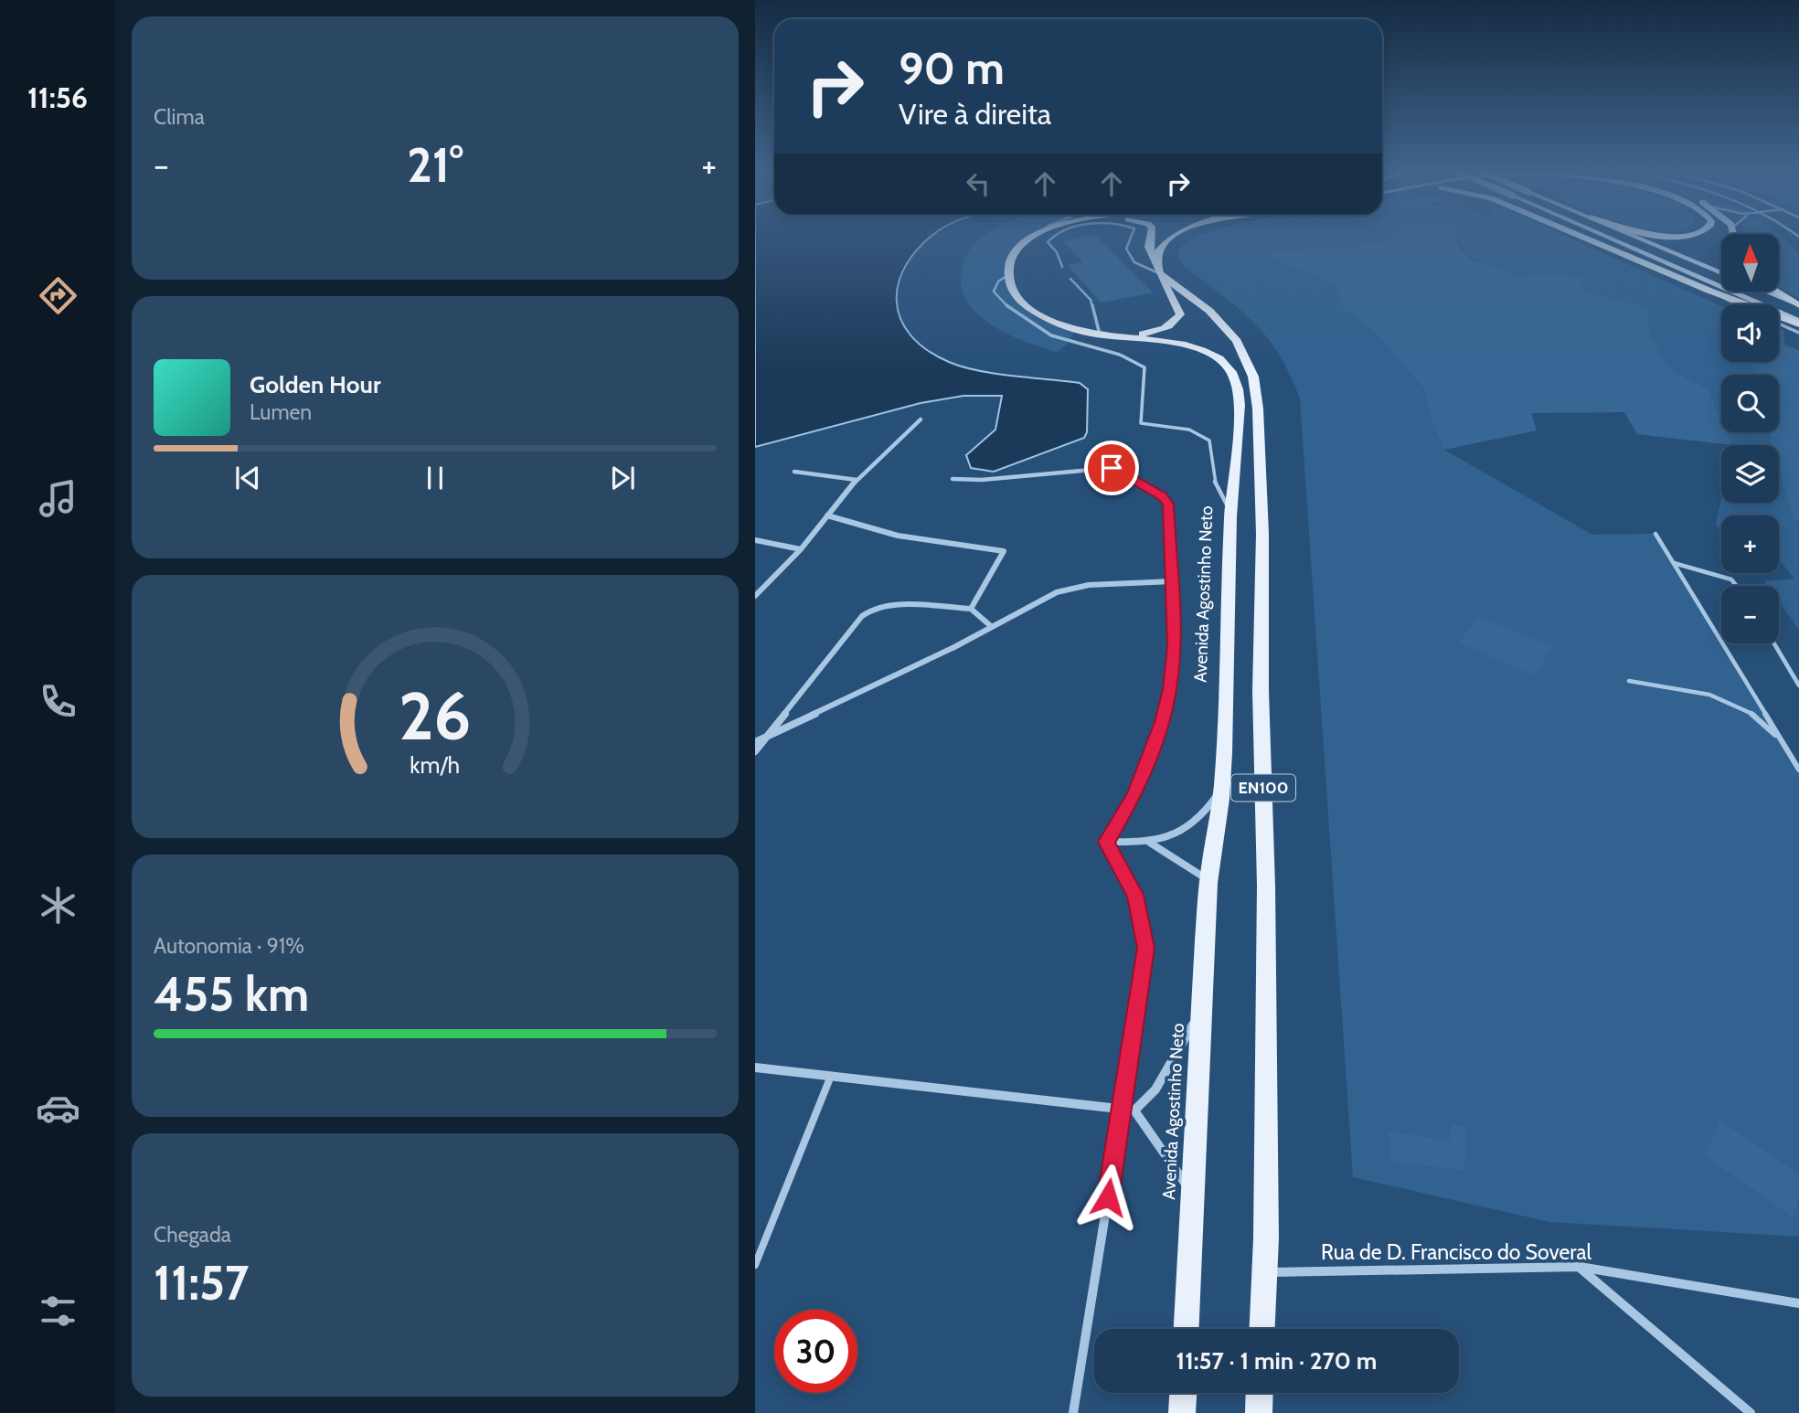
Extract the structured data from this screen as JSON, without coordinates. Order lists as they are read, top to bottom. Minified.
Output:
{"streets":{"main road":["Avenida Agostinho Neto","EN100"],"street":["Rua de D. Francisco do Soveral"]},"crossings":[["EN100","Rua de D. Francisco do Soveral"]],"north":"top","page":{"tabs":"11:56","tile":["Clima",["Autonomia · 91%","455 km"],["Chegada","11:57"]],"turn":["90 m","Vire à direita"],"heat":["−","21°","+"],"map_buttons":["+","−"],"song":["Golden Hour","Lumen"],"limit":"30","trip":"11:57 · 1 min · 270 m","gauge":["26","km/h"]}}
